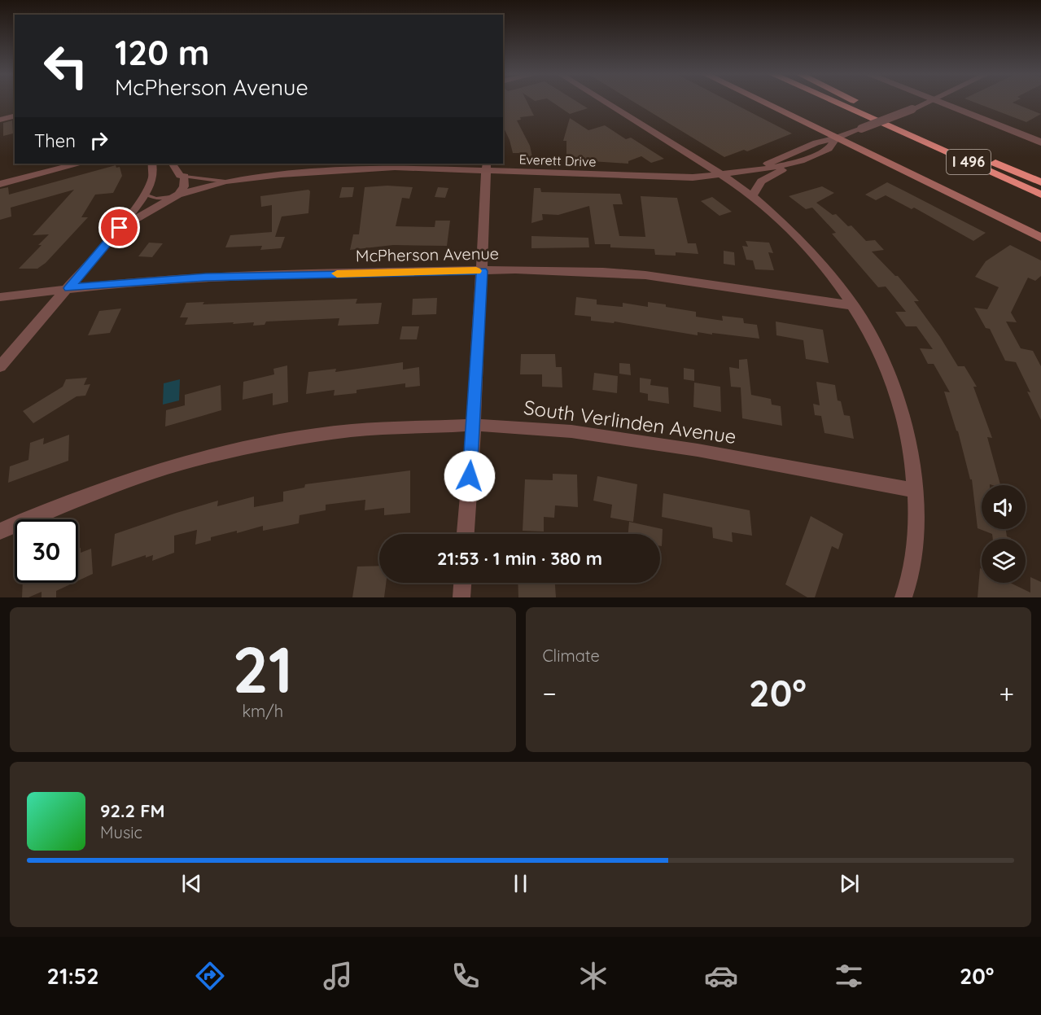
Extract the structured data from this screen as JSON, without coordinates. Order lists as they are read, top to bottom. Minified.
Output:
{"streets":{"highway":["I 496"],"street":["Everett Drive","McPherson Avenue","South Verlinden Avenue"]},"page":{"turn":["120 m","McPherson Avenue"],"then":"Then","limit":"30","trip":"21:53 · 1 min · 380 m","tile":[["21","km/h"],"Climate"],"heat":["−","20°","+"],"song":["92.2 FM","Music"],"tabs":["21:52","20°"]}}
